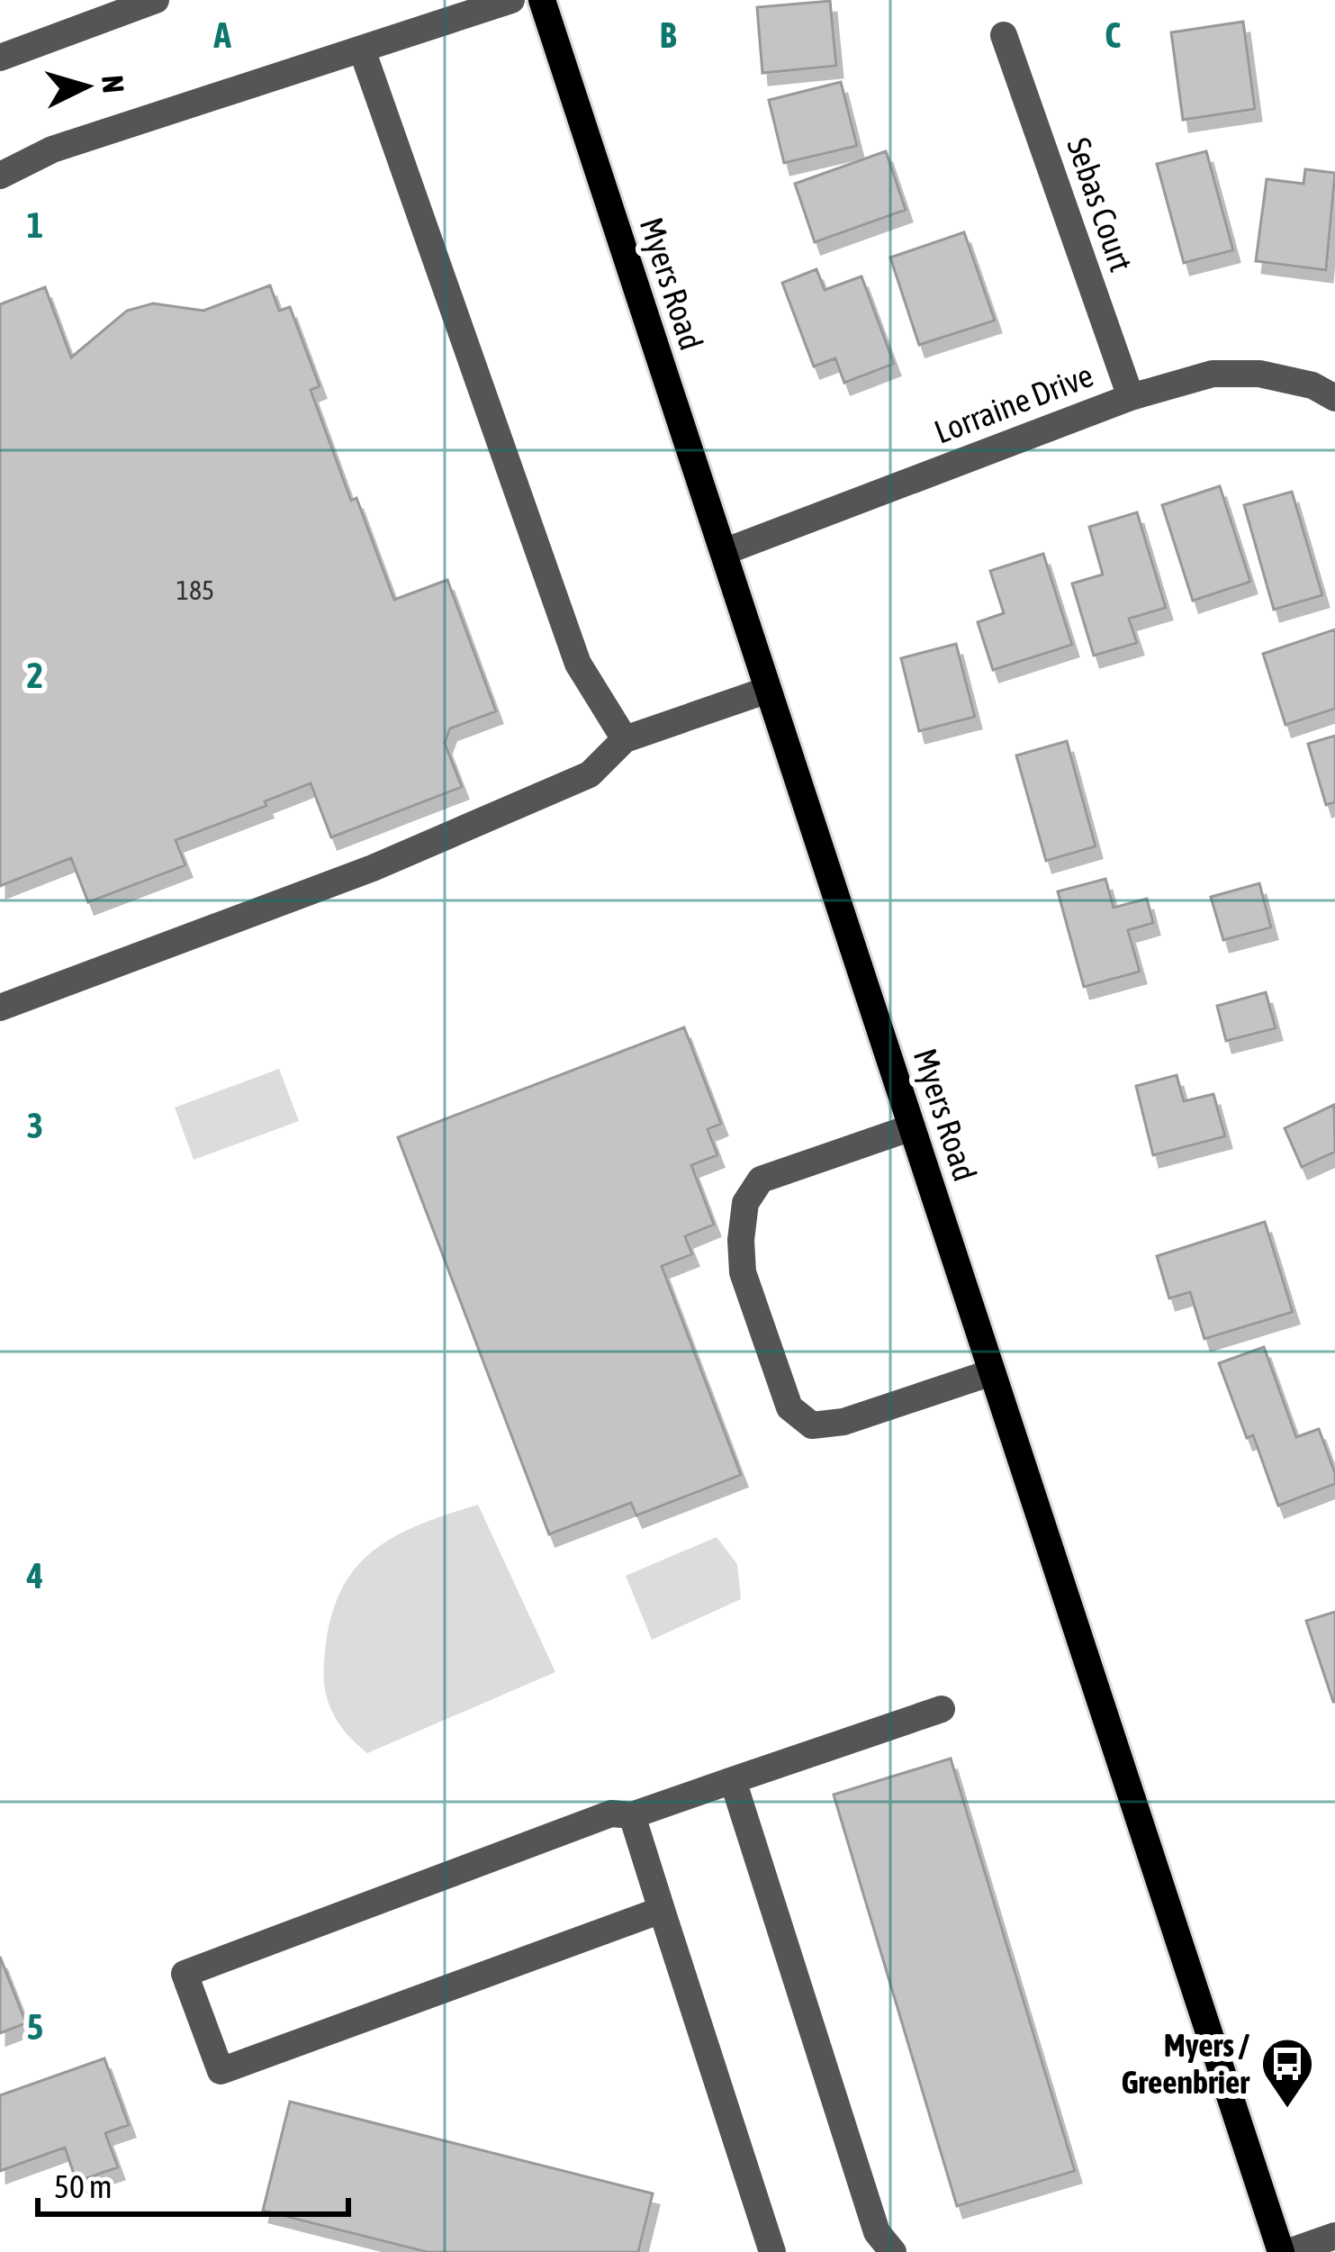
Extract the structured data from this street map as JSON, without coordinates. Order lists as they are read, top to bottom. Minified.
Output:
{"streets":{"main road":["Myers Road"],"street":["Sebas Court","Lorraine Drive"]},"crossings":[["Sebas Court","Lorraine Drive"],["Myers Road","Lorraine Drive"]],"places":{"bus stop":["Myers / Greenbrier"]},"house_numbers":["185"],"scale_bar":"50 m","north":"right","grid":{"columns":["A","B","C"],"rows":["1","2","3","4","5"]}}
